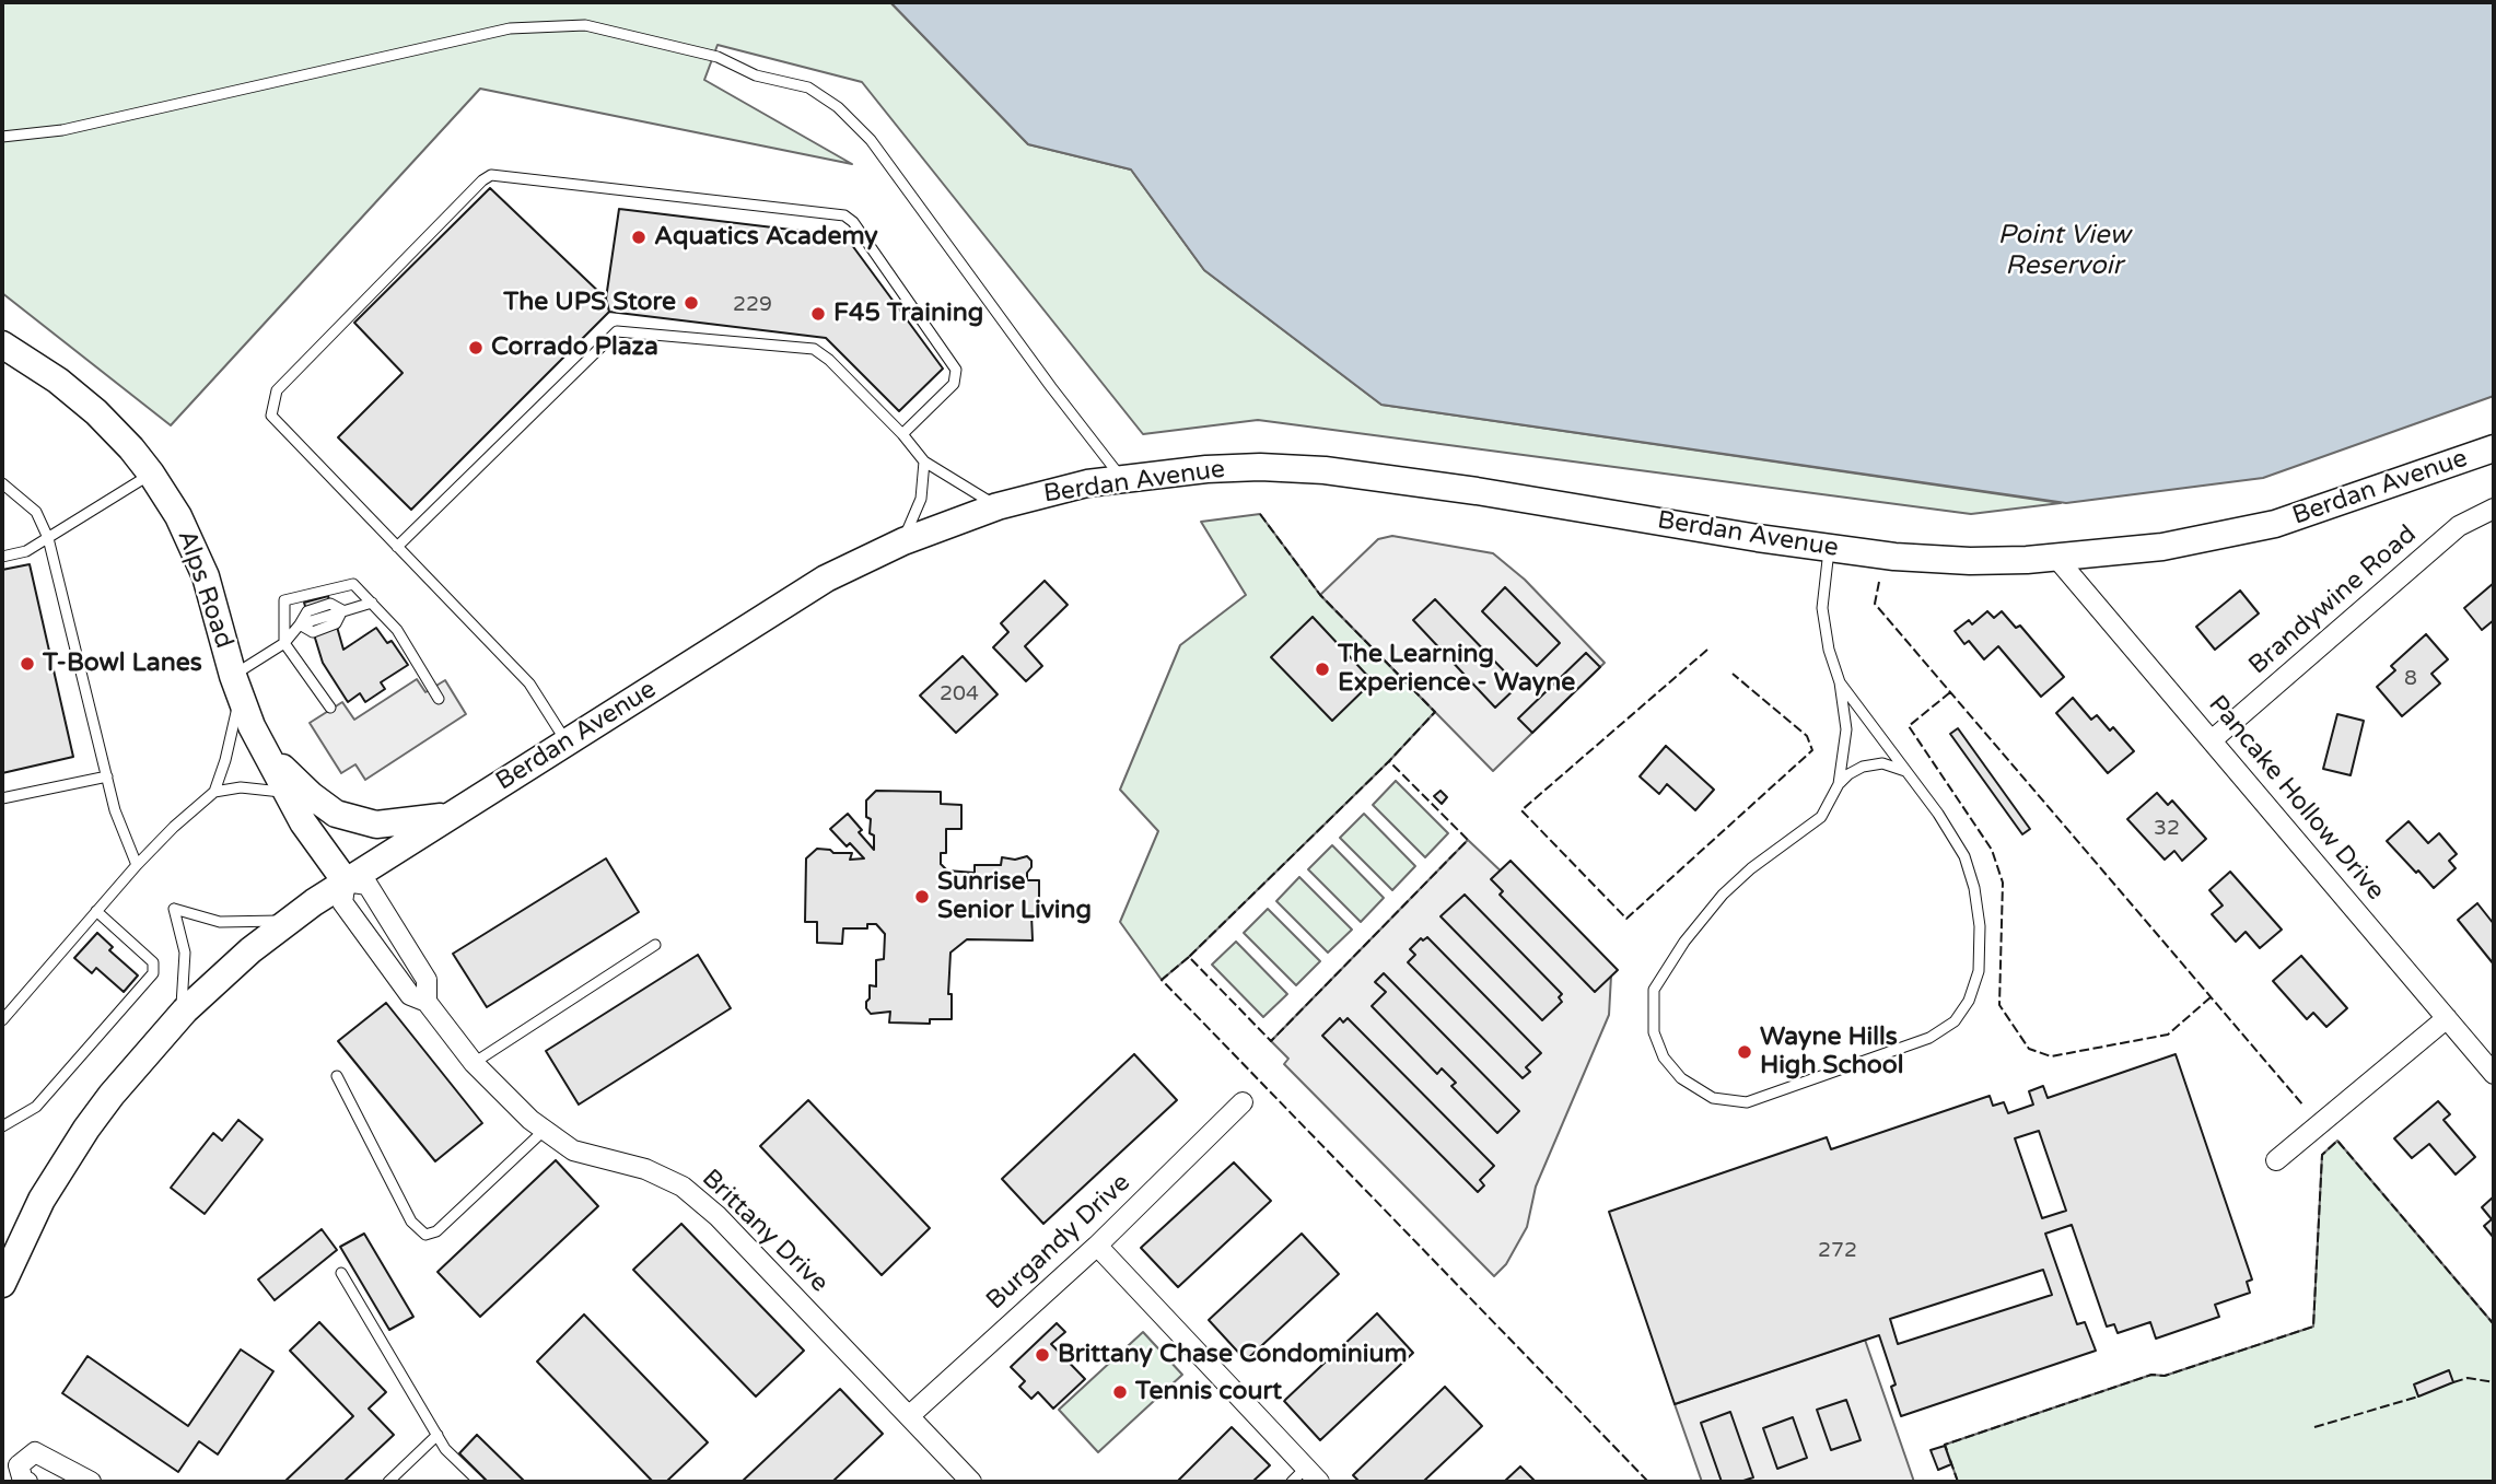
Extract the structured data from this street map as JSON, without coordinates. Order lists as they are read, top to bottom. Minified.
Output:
{"streets":{"main road":["Berdan Avenue","Alps Road"],"street":["Brandywine Road","Pancake Hollow Drive","Brittany Drive","Burgandy Drive"]},"crossings":[["Berdan Avenue","Alps Road"],["Berdan Avenue","Pancake Hollow Drive"],["Berdan Avenue","Brittany Drive"],["Alps Road","Brittany Drive"],["Brandywine Road","Pancake Hollow Drive"],["Brittany Drive","Burgandy Drive"]],"water":["Point View Reservoir"],"places":["Aquatics Academy","The UPS Store","F45 Training","Corrado Plaza","T-Bowl Lanes","The Learning Experience - Wayne","Sunrise Senior Living","Wayne Hills High School","Brittany Chase Condominium","Tennis court"],"house_numbers":["229","8","204","32","272"]}
